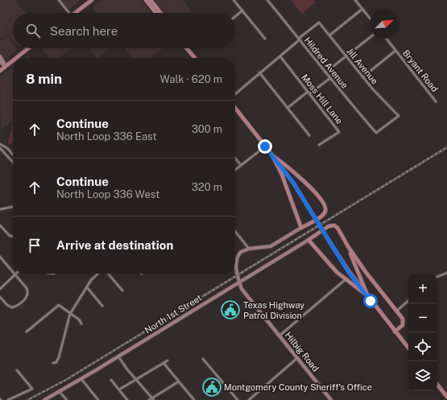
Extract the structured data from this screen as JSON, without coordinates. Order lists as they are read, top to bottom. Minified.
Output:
{"streets":{"street":["Hildred Avenue","Jill Avenue","Bryant Road","Moss Hill Lane","North 1st Street","Hilbig Road"]},"crossings":[["Hildred Avenue","Jill Avenue"],["North 1st Street","Hilbig Road"]],"places":{"public building":["Texas Highway Patrol Division","Montgomery County Sheriff's Office"]},"north":"top right","page":{"search":"Search here","heading":["8 min","Walk · 620 m"],"list":[["Continue","North Loop 336 East","300 m"],["Continue","North Loop 336 West","320 m"],"Arrive at destination"],"map_buttons":["+","−"]}}
